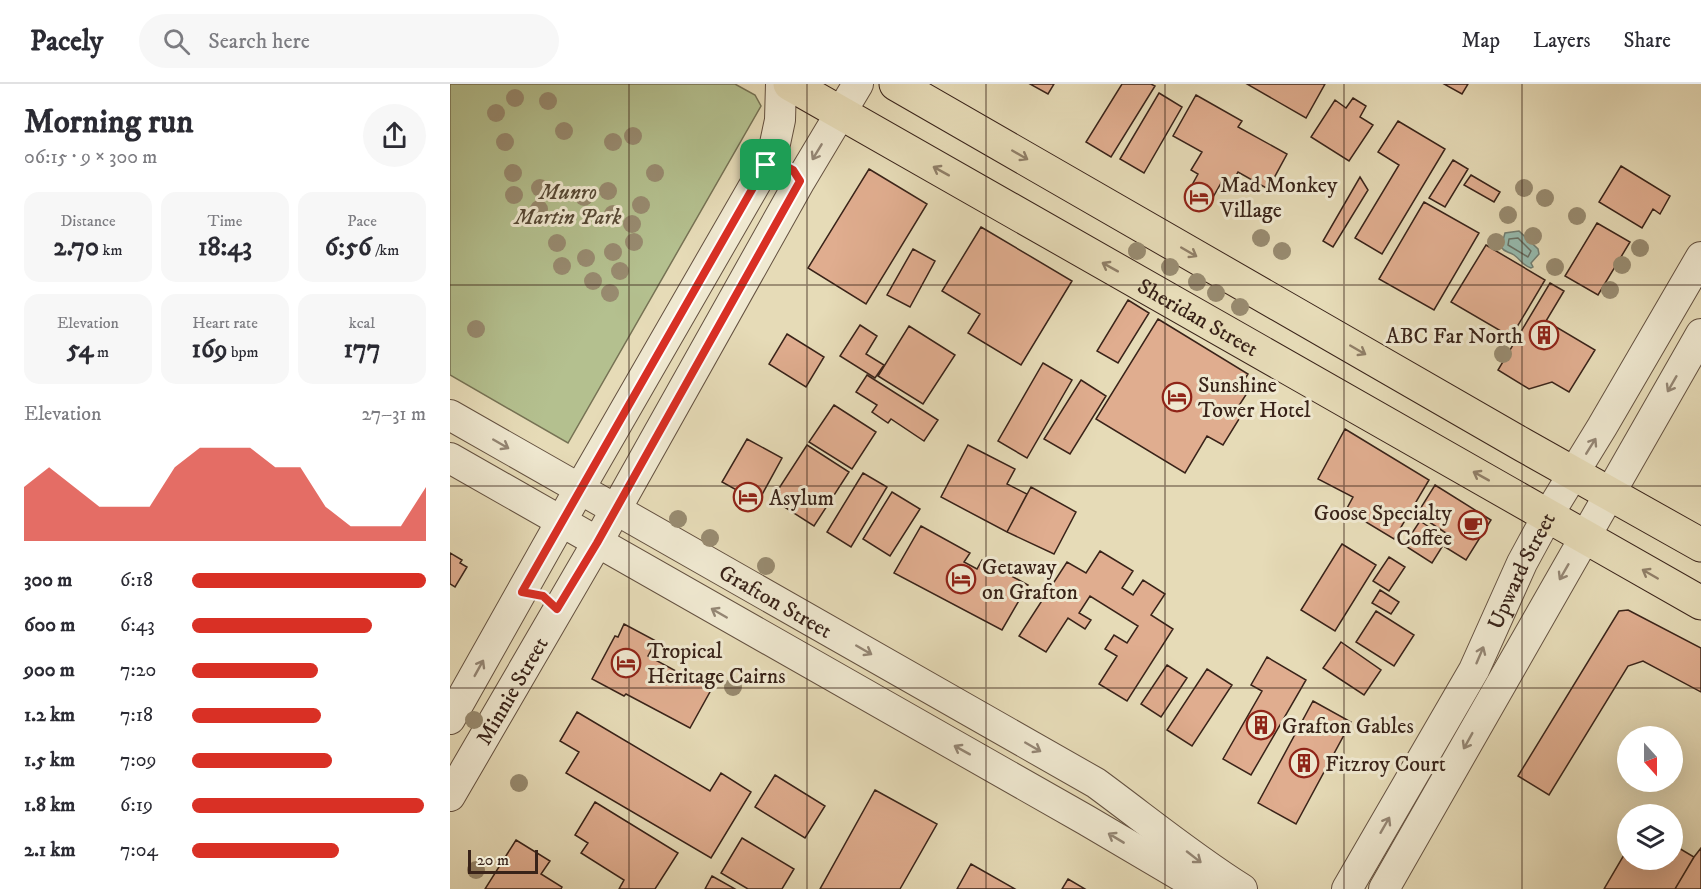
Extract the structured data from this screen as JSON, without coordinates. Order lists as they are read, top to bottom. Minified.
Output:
{"streets":{"highway":["Sheridan Street"],"street":["Upward Street","Grafton Street","Minnie Street"]},"crossings":[["Sheridan Street","Upward Street"],["Sheridan Street","Minnie Street"],["Grafton Street","Minnie Street"]],"parks":["Munro Martin Park"],"places":{"hotel":["Mad Monkey Village","Sunshine Tower Hotel","Asylum","Getaway on Grafton","Tropical Heritage Cairns"],"building":["ABC Far North","Grafton Gables","Fitzroy Court"],"cafe":["Goose Specialty Coffee"]},"scale_bar":"20 m","north":"bottom","page":{"header":"Pacely","search":"Search here","nav":["Map","Layers","Share"],"heading":["Morning run","06:15 · 9 × 300 m"],"stats":[["Distance","2.70 km"],["Time","18:43"],["Pace","6:56 /km"],["Elevation","54 m"],["Heart rate","169 bpm"],["kcal","177"]],"chart":["Elevation","27–31 m"],"list":[{"name":"300 m","note":"6:18"},{"name":"600 m","note":"6:43"},{"name":"900 m","note":"7:20"},{"name":"1.2 km","note":"7:18"},{"name":"1.5 km","note":"7:09"},{"name":"1.8 km","note":"6:19"},{"name":"2.1 km","note":"7:04"}],"scale":"20 m"}}
